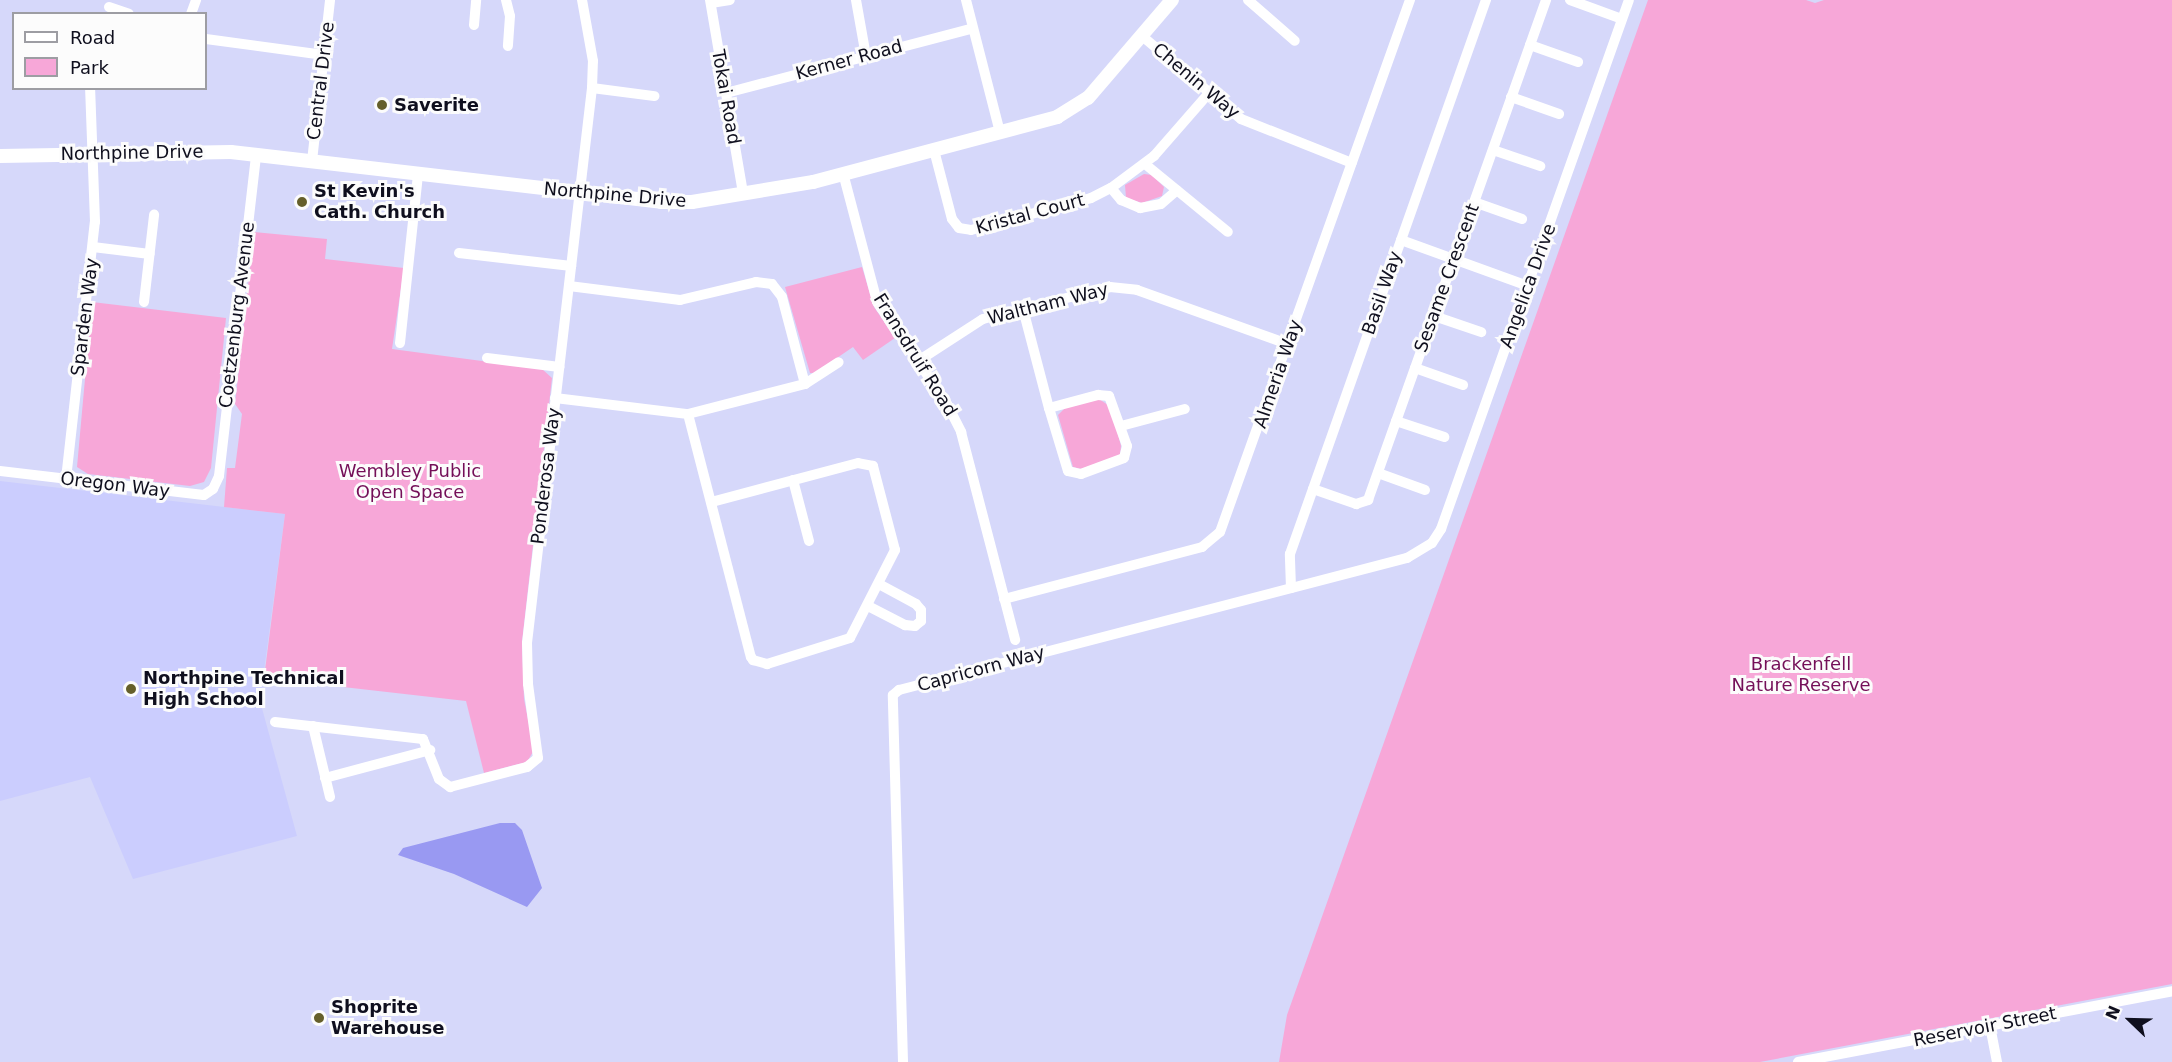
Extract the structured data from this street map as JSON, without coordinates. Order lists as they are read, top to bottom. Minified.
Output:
{"streets":{"street":["Kerner Road","Central Drive","Chenin Way","Tokai Road","Northpine Drive","Kristal Court","Sesame Crescent","Angelica Drive","Basil Way","Waltham Way","Coetzenburg Avenue","Sparden Way","Fransdruif Road","Almeria Way","Ponderosa Way","Oregon Way","Capricorn Way","Reservoir Street"]},"crossings":[["Kerner Road","Tokai Road"],["Central Drive","Northpine Drive"],["Chenin Way","Northpine Drive"],["Chenin Way","Kristal Court"],["Chenin Way","Almeria Way"],["Tokai Road","Northpine Drive"],["Northpine Drive","Kristal Court"],["Northpine Drive","Coetzenburg Avenue"],["Northpine Drive","Sparden Way"],["Northpine Drive","Fransdruif Road"],["Northpine Drive","Ponderosa Way"],["Sesame Crescent","Basil Way"],["Angelica Drive","Capricorn Way"],["Basil Way","Capricorn Way"],["Waltham Way","Fransdruif Road"],["Waltham Way","Almeria Way"],["Coetzenburg Avenue","Oregon Way"],["Sparden Way","Oregon Way"],["Fransdruif Road","Almeria Way"]],"parks":["Wembley Public Open Space","Brackenfell Nature Reserve"],"places":["Saverite","St Kevin's Cath. Church","Northpine Technical High School","Shoprite Warehouse"],"legend":["Road","Park"],"north":"top left"}
